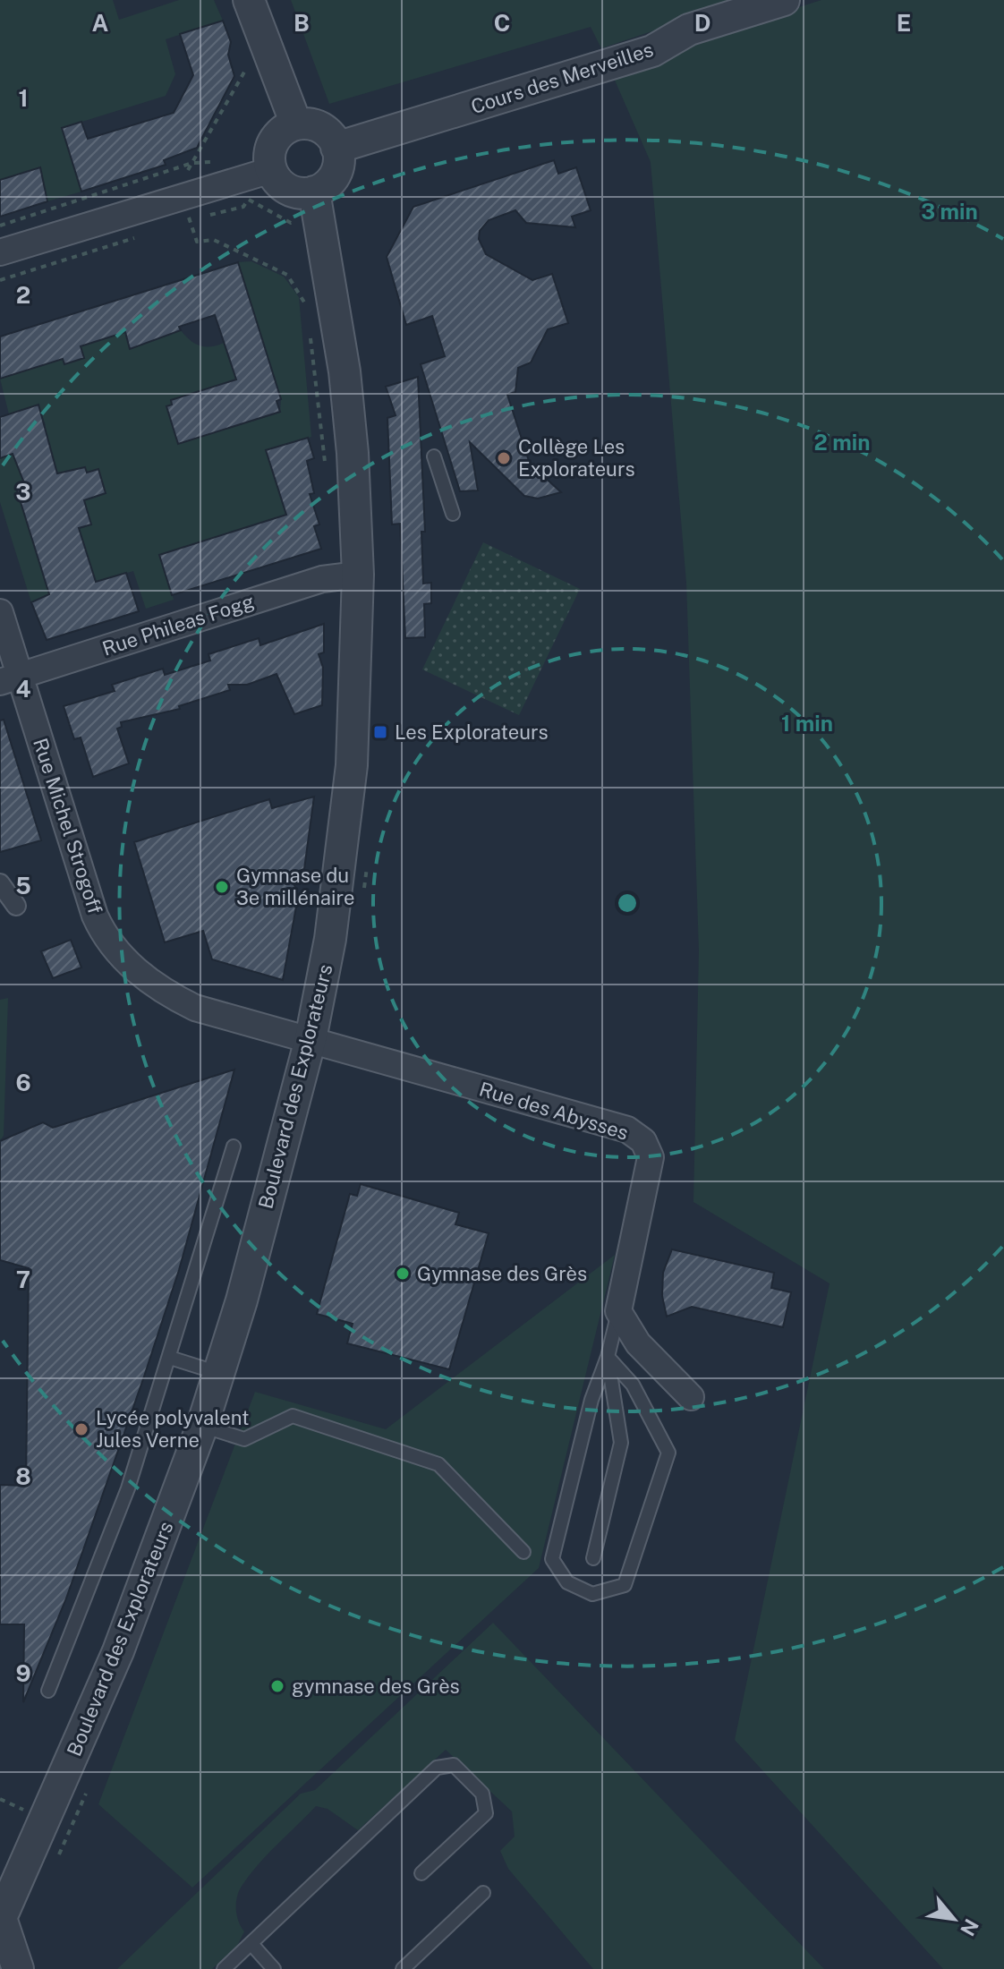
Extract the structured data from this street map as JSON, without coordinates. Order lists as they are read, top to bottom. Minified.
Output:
{"streets":{"street":["Cours des Merveilles","Rue Phileas Fogg","Rue Michel Strogoff","Boulevard des Explorateurs","Rue des Abysses"]},"crossings":[["Cours des Merveilles","Boulevard des Explorateurs"],["Rue Phileas Fogg","Rue Michel Strogoff"],["Rue Phileas Fogg","Boulevard des Explorateurs"],["Rue Michel Strogoff","Boulevard des Explorateurs"],["Rue Michel Strogoff","Rue des Abysses"],["Boulevard des Explorateurs","Rue des Abysses"]],"places":{"other":["Collège Les Explorateurs","Gymnase du 3e millénaire","Gymnase des Grès","Lycée polyvalent Jules Verne","gymnase des Grès"],"transit":["Les Explorateurs"]},"north":"bottom right","grid":{"columns":["A","B","C","D","E"],"rows":["1","2","3","4","5","6","7","8","9"]},"rings":["3 min","2 min","1 min"]}
